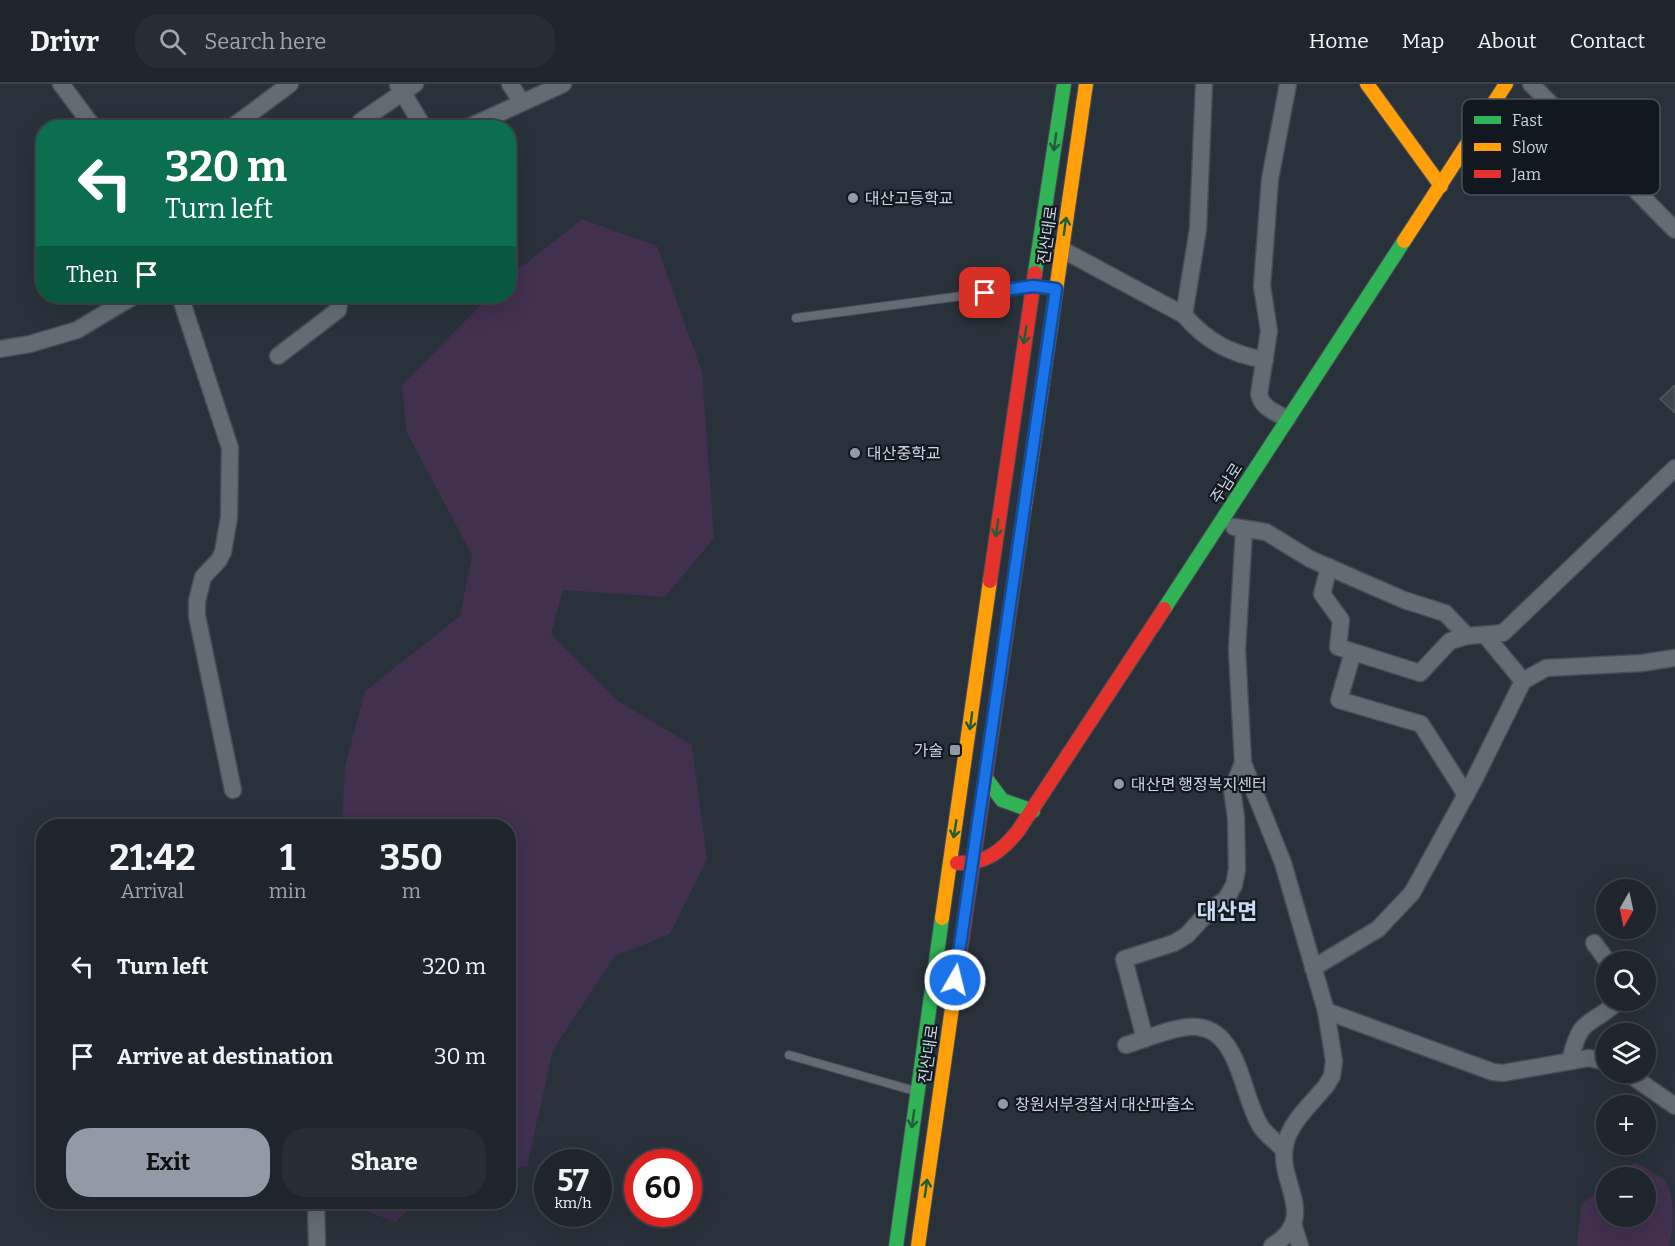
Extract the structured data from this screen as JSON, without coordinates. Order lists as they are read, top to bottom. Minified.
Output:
{"streets":{"main road":["진산대로","주남로"]},"crossings":[["진산대로","주남로"]],"districts":["대산면"],"places":{"other":["대산고등학교","대산중학교","대산면 행정복지센터","창원서부경찰서 대산파출소"],"transit":["가술"]},"legend":["Fast","Slow","Jam"],"north":"bottom","page":{"header":"Drivr","search":"Search here","nav":["Home","Map","About","Contact"],"turn":["320 m","Turn left"],"then":"Then","eta":["21:42","Arrival","1","min","350","m"],"map_buttons":["+","−"],"list":[{"name":"Turn left","value":"320 m"},{"name":"Arrive at destination","value":"30 m"}],"buttons":["Exit","Share"],"speed":"57 km/h","limit":"60"}}
